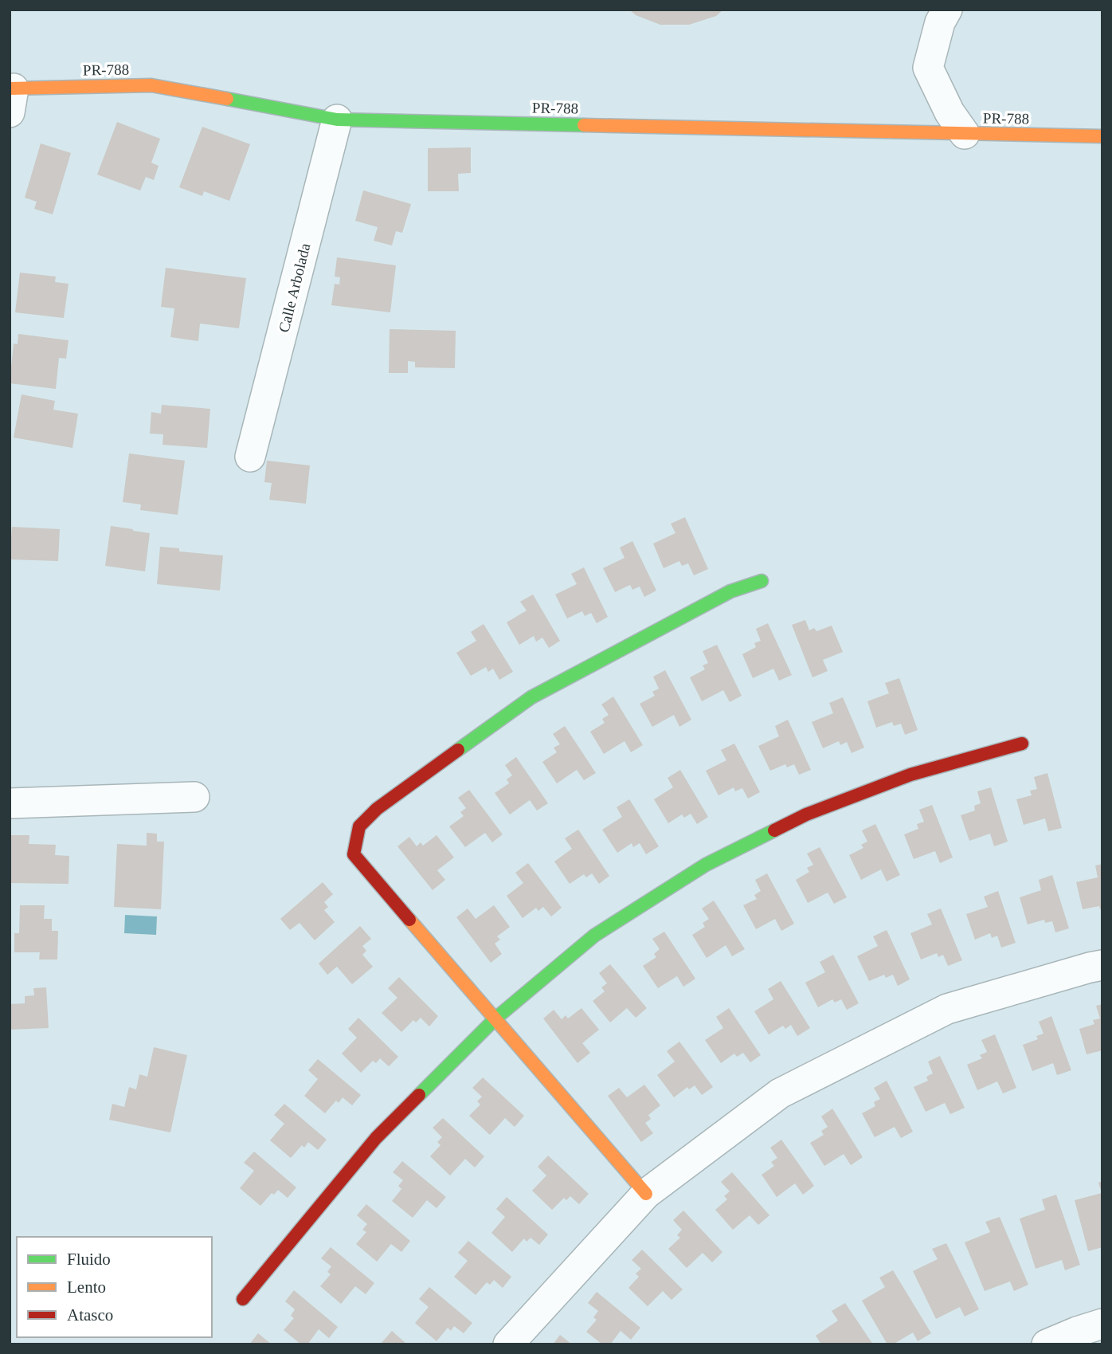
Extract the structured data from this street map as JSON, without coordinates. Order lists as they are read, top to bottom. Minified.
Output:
{"streets":{"street":["PR-788","Calle Arbolada"]},"crossings":[["PR-788","Calle Arbolada"]],"legend":["Fluido","Lento","Atasco"]}
